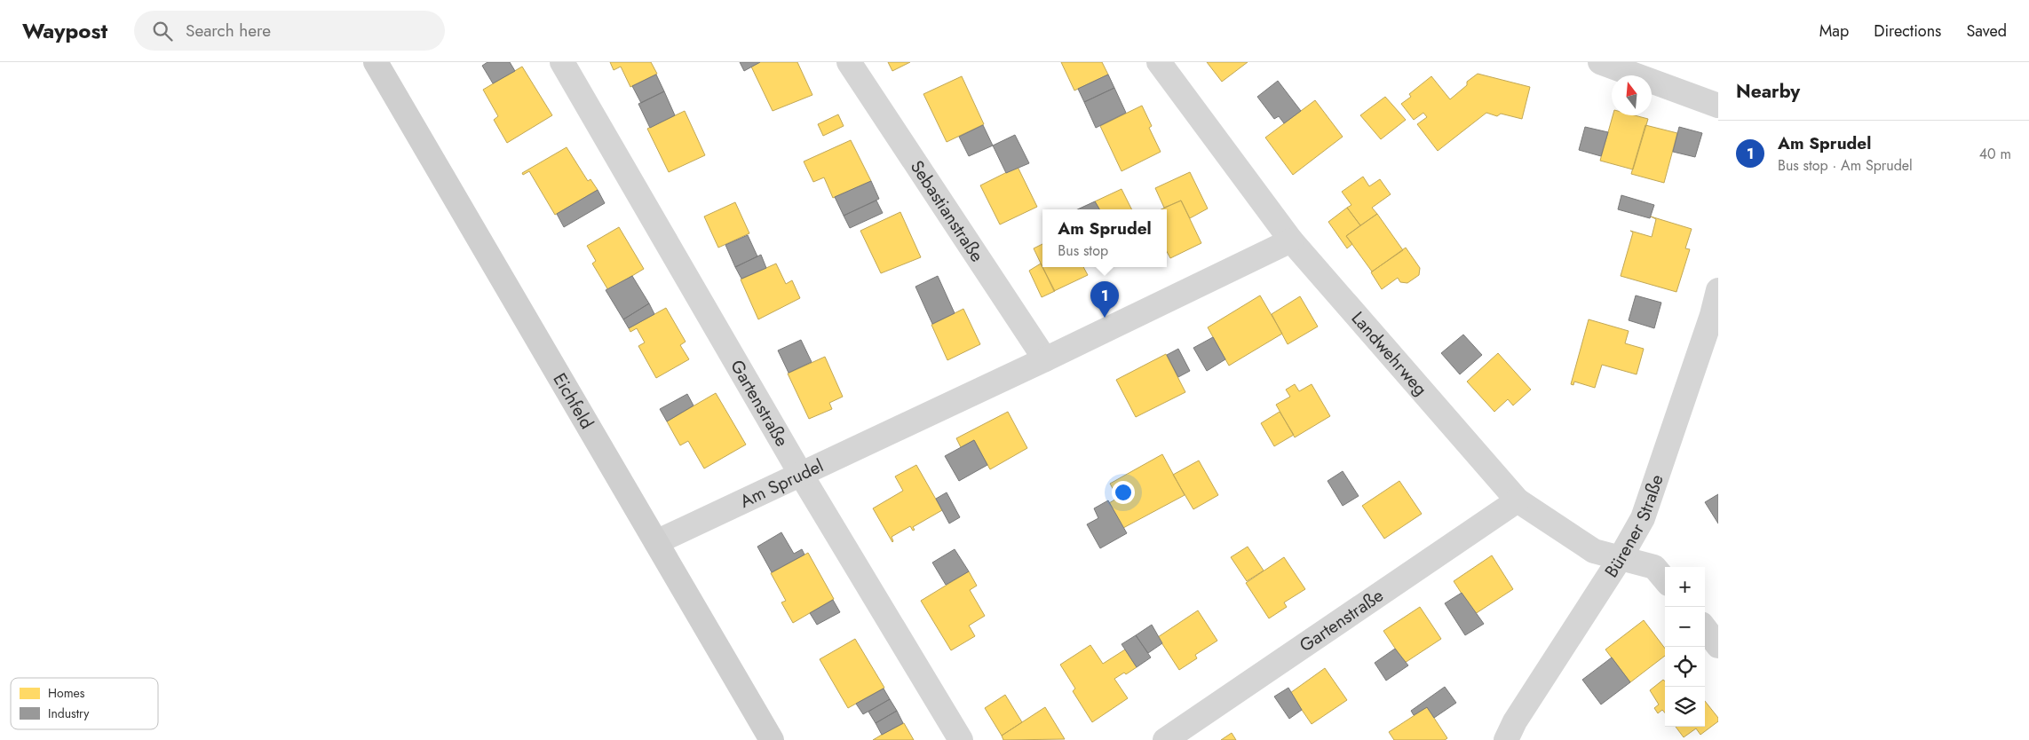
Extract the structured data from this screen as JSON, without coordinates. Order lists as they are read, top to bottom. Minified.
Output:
{"streets":{"main road":["Eichfeld"],"street":["Sebastianstraße","Landwehrweg","Gartenstraße","Am Sprudel","Bürener Straße"]},"crossings":[["Sebastianstraße","Am Sprudel"],["Landwehrweg","Gartenstraße"],["Landwehrweg","Am Sprudel"],["Landwehrweg","Bürener Straße"],["Eichfeld","Am Sprudel"],["Gartenstraße","Am Sprudel"]],"legend":["Homes","Industry"],"north":"top","page":{"header":"Waypost","search":"Search here","nav":["Map","Directions","Saved"],"heading":"Nearby","list":[{"mark":"1","name":"Am Sprudel","note":"Bus stop · Am Sprudel","value":"40 m"}],"popup":["Am Sprudel","Bus stop"],"pins":"1","map_buttons":["+","−"]}}
